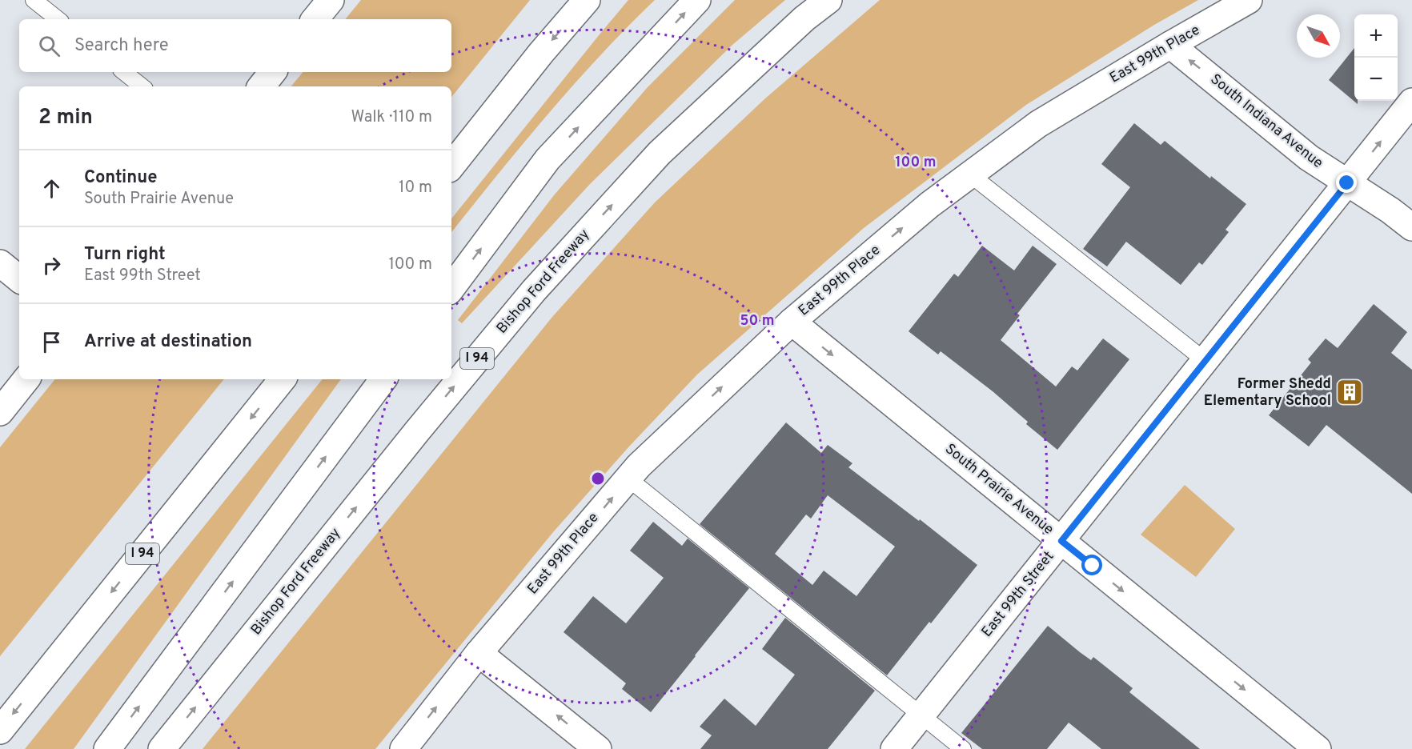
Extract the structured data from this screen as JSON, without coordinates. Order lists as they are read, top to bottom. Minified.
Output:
{"streets":{"main road":["East 99th Place","South Indiana Avenue","Bishop Ford Freeway","I 94","South Prairie Avenue","East 99th Street"]},"crossings":[["East 99th Place","South Indiana Avenue"],["East 99th Place","South Prairie Avenue"],["South Indiana Avenue","East 99th Street"],["South Prairie Avenue","East 99th Street"]],"one_way":["East 99th Place","South Indiana Avenue","South Prairie Avenue"],"places":{"building":["Former Shedd Elementary School"]},"north":"bottom right","page":{"map_buttons":["+","−"],"search":"Search here","heading":["2 min","Walk · 110 m"],"list":[["Continue","South Prairie Avenue","10 m"],["Turn right","East 99th Street","100 m"],"Arrive at destination"]},"rings":["100 m","50 m"]}
